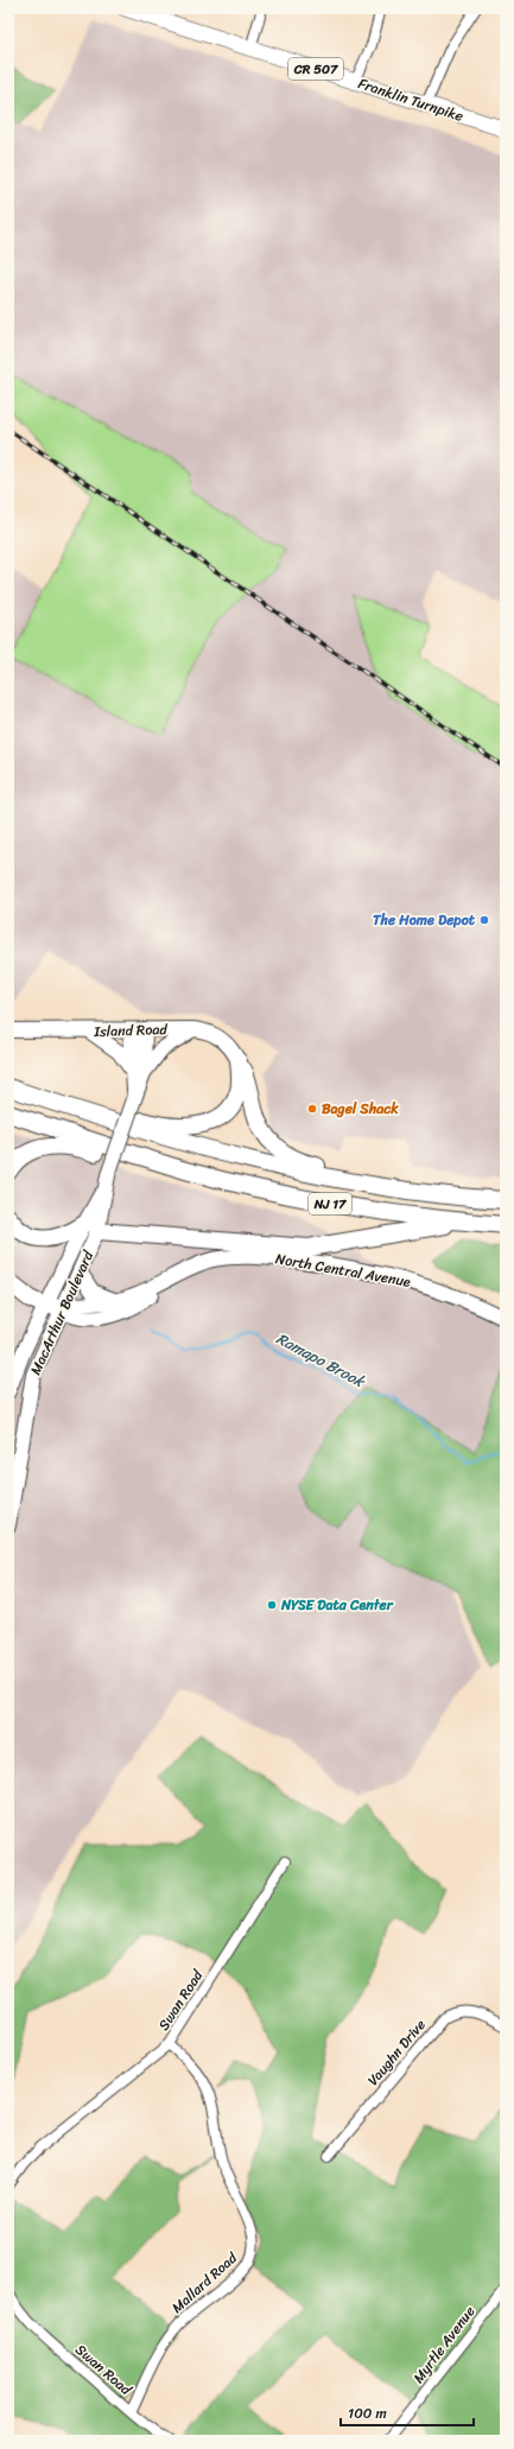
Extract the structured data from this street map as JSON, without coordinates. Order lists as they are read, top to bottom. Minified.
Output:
{"streets":{"highway":["NJ 17"],"main road":["CR 507","Franklin Turnpike","Island Road","North Central Avenue","MacArthur Boulevard"],"street":["Swan Road","Vaughn Drive","Mallard Road","Myrtle Avenue"]},"crossings":[["Island Road","MacArthur Boulevard"],["North Central Avenue","MacArthur Boulevard"],["Swan Road","Mallard Road"]],"water":["Ramapo Brook"],"places":["The Home Depot","Bagel Shack","NYSE Data Center"],"scale_bar":"100 m"}
